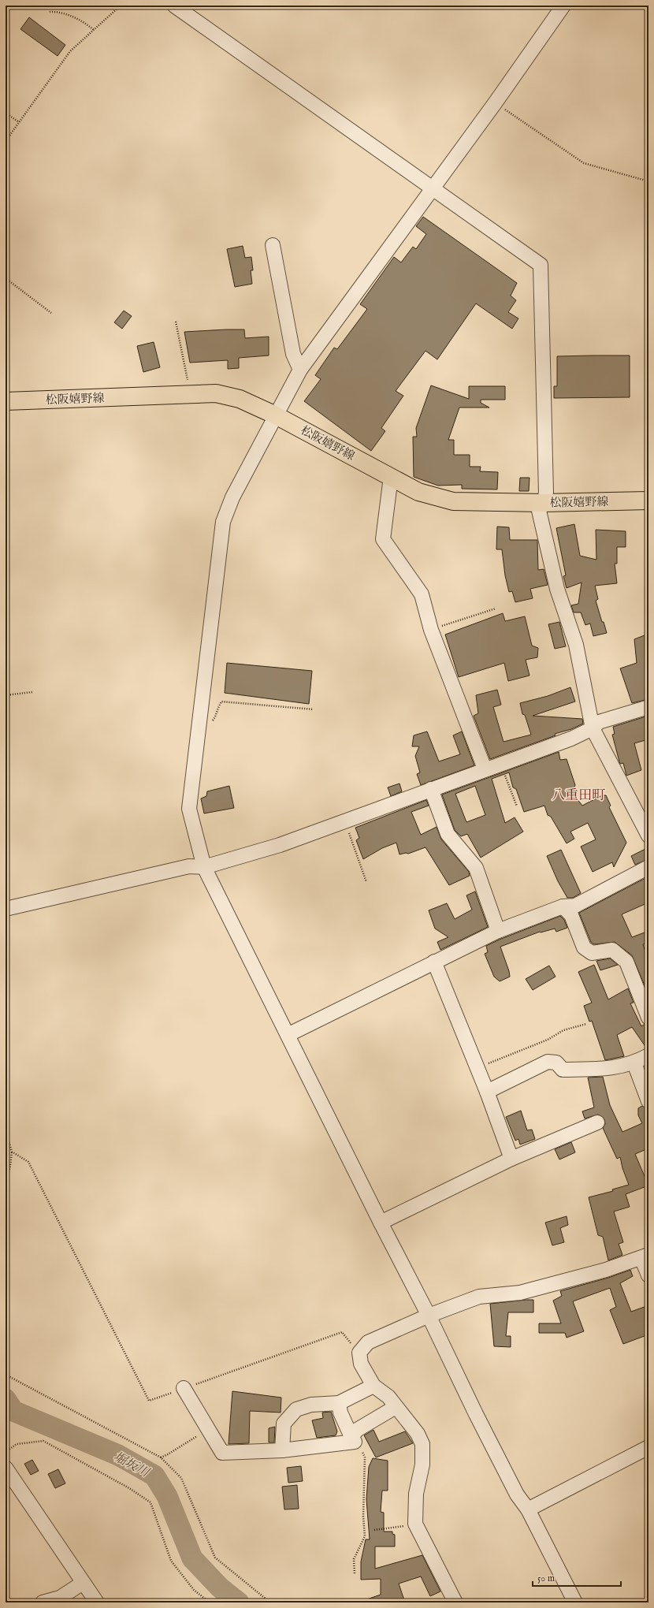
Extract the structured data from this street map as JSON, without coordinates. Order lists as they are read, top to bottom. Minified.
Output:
{"streets":{"main road":["松阪嬉野線"]},"districts":["八重田町"],"water":["堀坂川"],"scale_bar":"50 m"}
